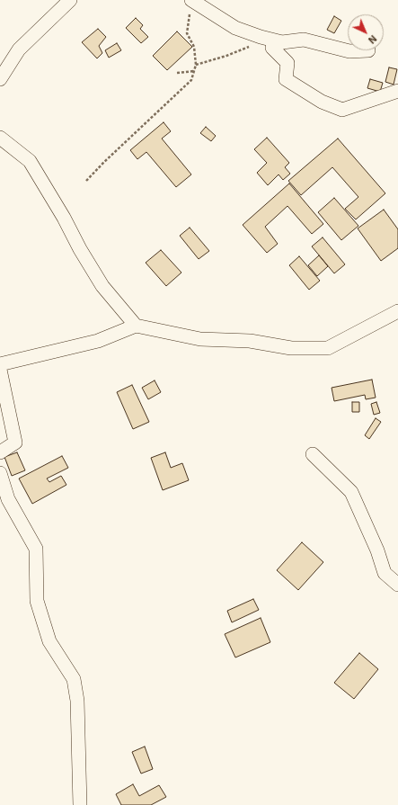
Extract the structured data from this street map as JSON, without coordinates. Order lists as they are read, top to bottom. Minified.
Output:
{"north":"bottom right"}
